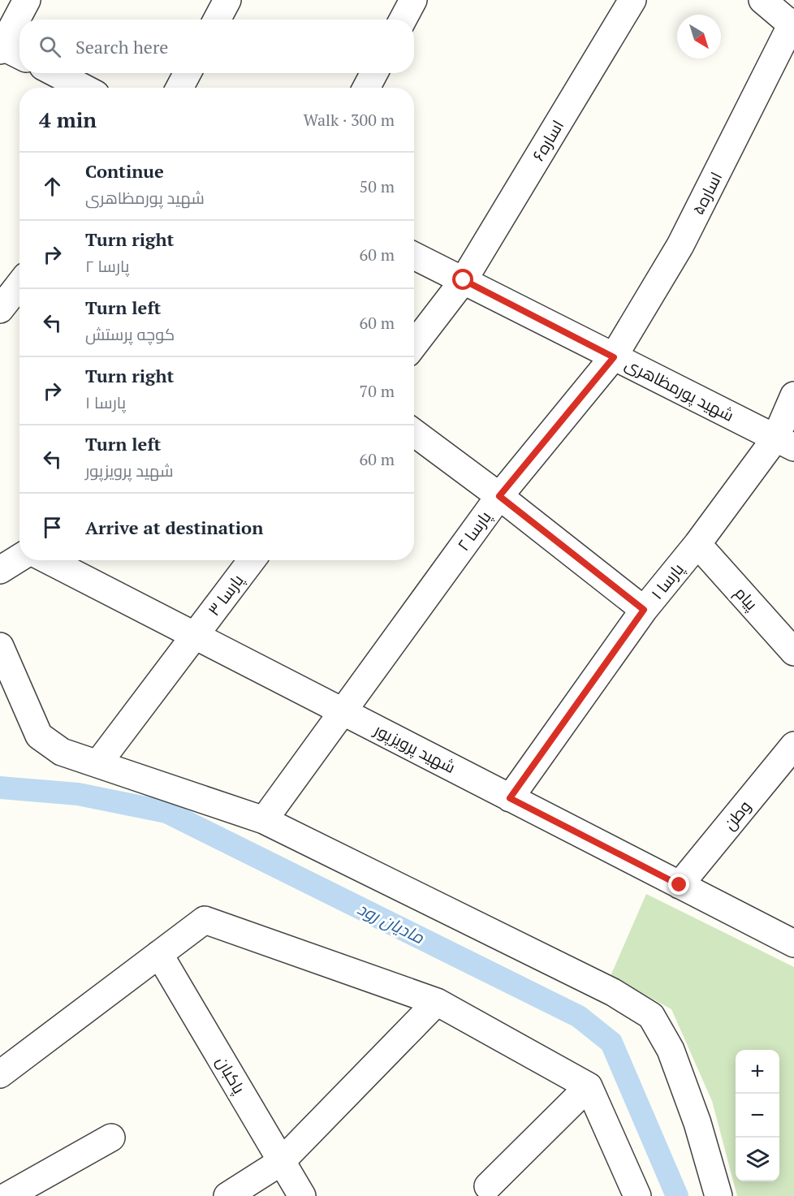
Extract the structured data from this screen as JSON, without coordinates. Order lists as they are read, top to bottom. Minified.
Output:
{"streets":{"street":["اساره۶","اساره۵","شهید پورمظاهری","پارسا ۲","پارسا ۱","پارسا ۳","پیام","شهید پرویزپور","وطن","پاکبان"]},"crossings":[["اساره۶","شهید پورمظاهری"],["اساره۵","شهید پورمظاهری"],["اساره۵","پارسا ۲"],["شهید پورمظاهری","پارسا ۲"],["شهید پورمظاهری","پارسا ۱"],["پارسا ۲","شهید پرویزپور"],["پارسا ۱","پیام"],["پارسا ۱","شهید پرویزپور"],["پارسا ۳","شهید پرویزپور"],["شهید پرویزپور","وطن"]],"water":["مادیان رود"],"north":"bottom right","page":{"search":"Search here","heading":["4 min","Walk · 300 m"],"list":[["Continue","شهید پورمظاهری","50 m"],["Turn right","پارسا ۲","60 m"],["Turn left","کوچه پرستش","60 m"],["Turn right","پارسا ۱","70 m"],["Turn left","شهید پرویزپور","60 m"],"Arrive at destination"],"map_buttons":["+","−"]}}
